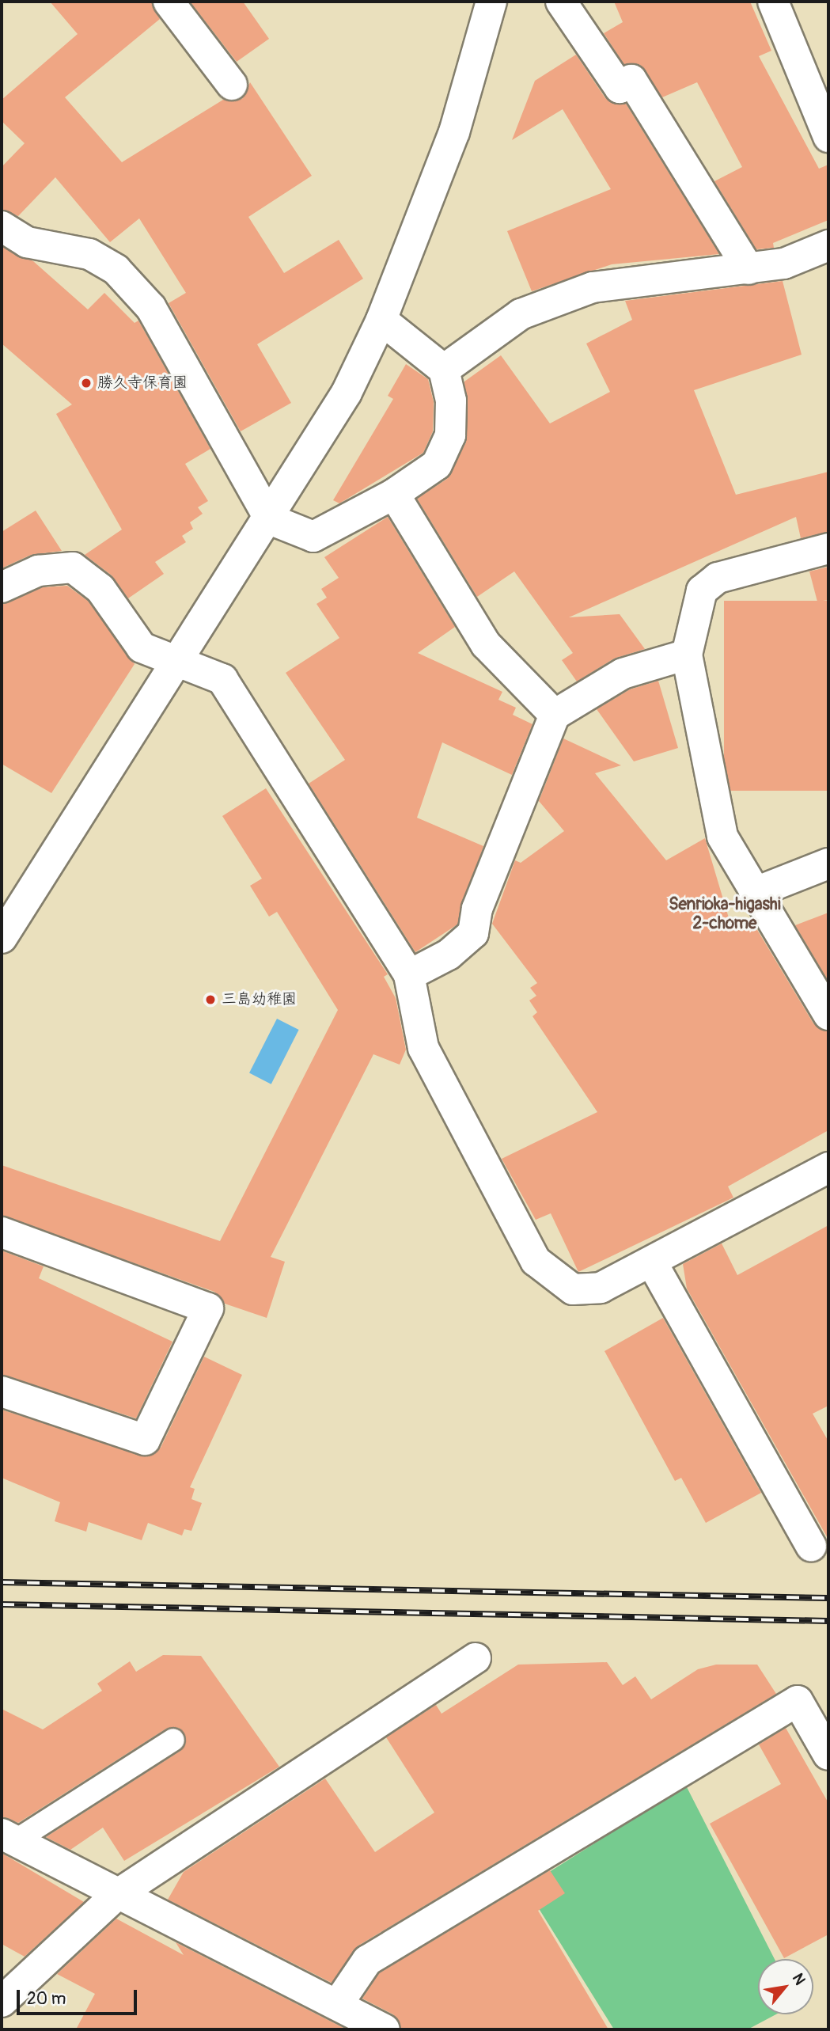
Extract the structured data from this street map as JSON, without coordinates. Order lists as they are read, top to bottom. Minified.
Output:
{"districts":["Senrioka-higashi 2-chome"],"places":["勝久寺保育園","三島幼稚園"],"scale_bar":"20 m","north":"top right"}
